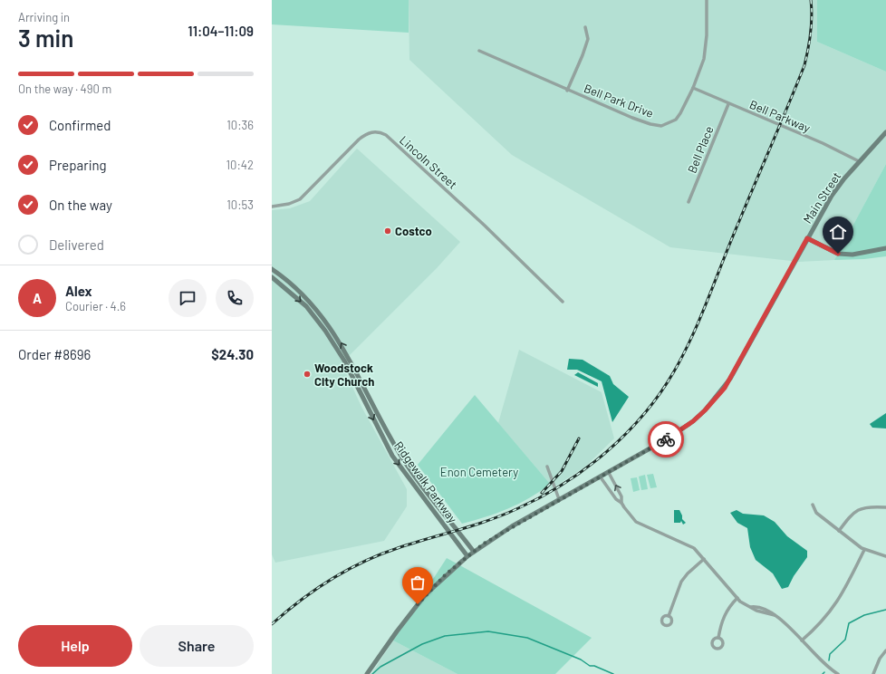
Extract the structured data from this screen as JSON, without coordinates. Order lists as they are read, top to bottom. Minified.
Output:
{"streets":{"main road":["Main Street","Ridgewalk Parkway"],"street":["Bell Park Drive","Bell Parkway","Bell Place","Lincoln Street"]},"crossings":[["Bell Park Drive","Bell Parkway"],["Bell Parkway","Bell Place"],["Bell Parkway","Main Street"],["Main Street","Ridgewalk Parkway"]],"parks":["Enon Cemetery"],"places":["Costco","Woodstock City Church"],"page":{"heading":["3 min","Arriving in","11:04–11:09"],"panel":["Alex","Courier · 4.6","Order #8696","$24.30"],"bar":"On the way · 490 m","list":[["Confirmed","10:36"],["Preparing","10:42"],["On the way","10:53"],"Delivered"],"round":"A","buttons":["Help","Share"]}}
